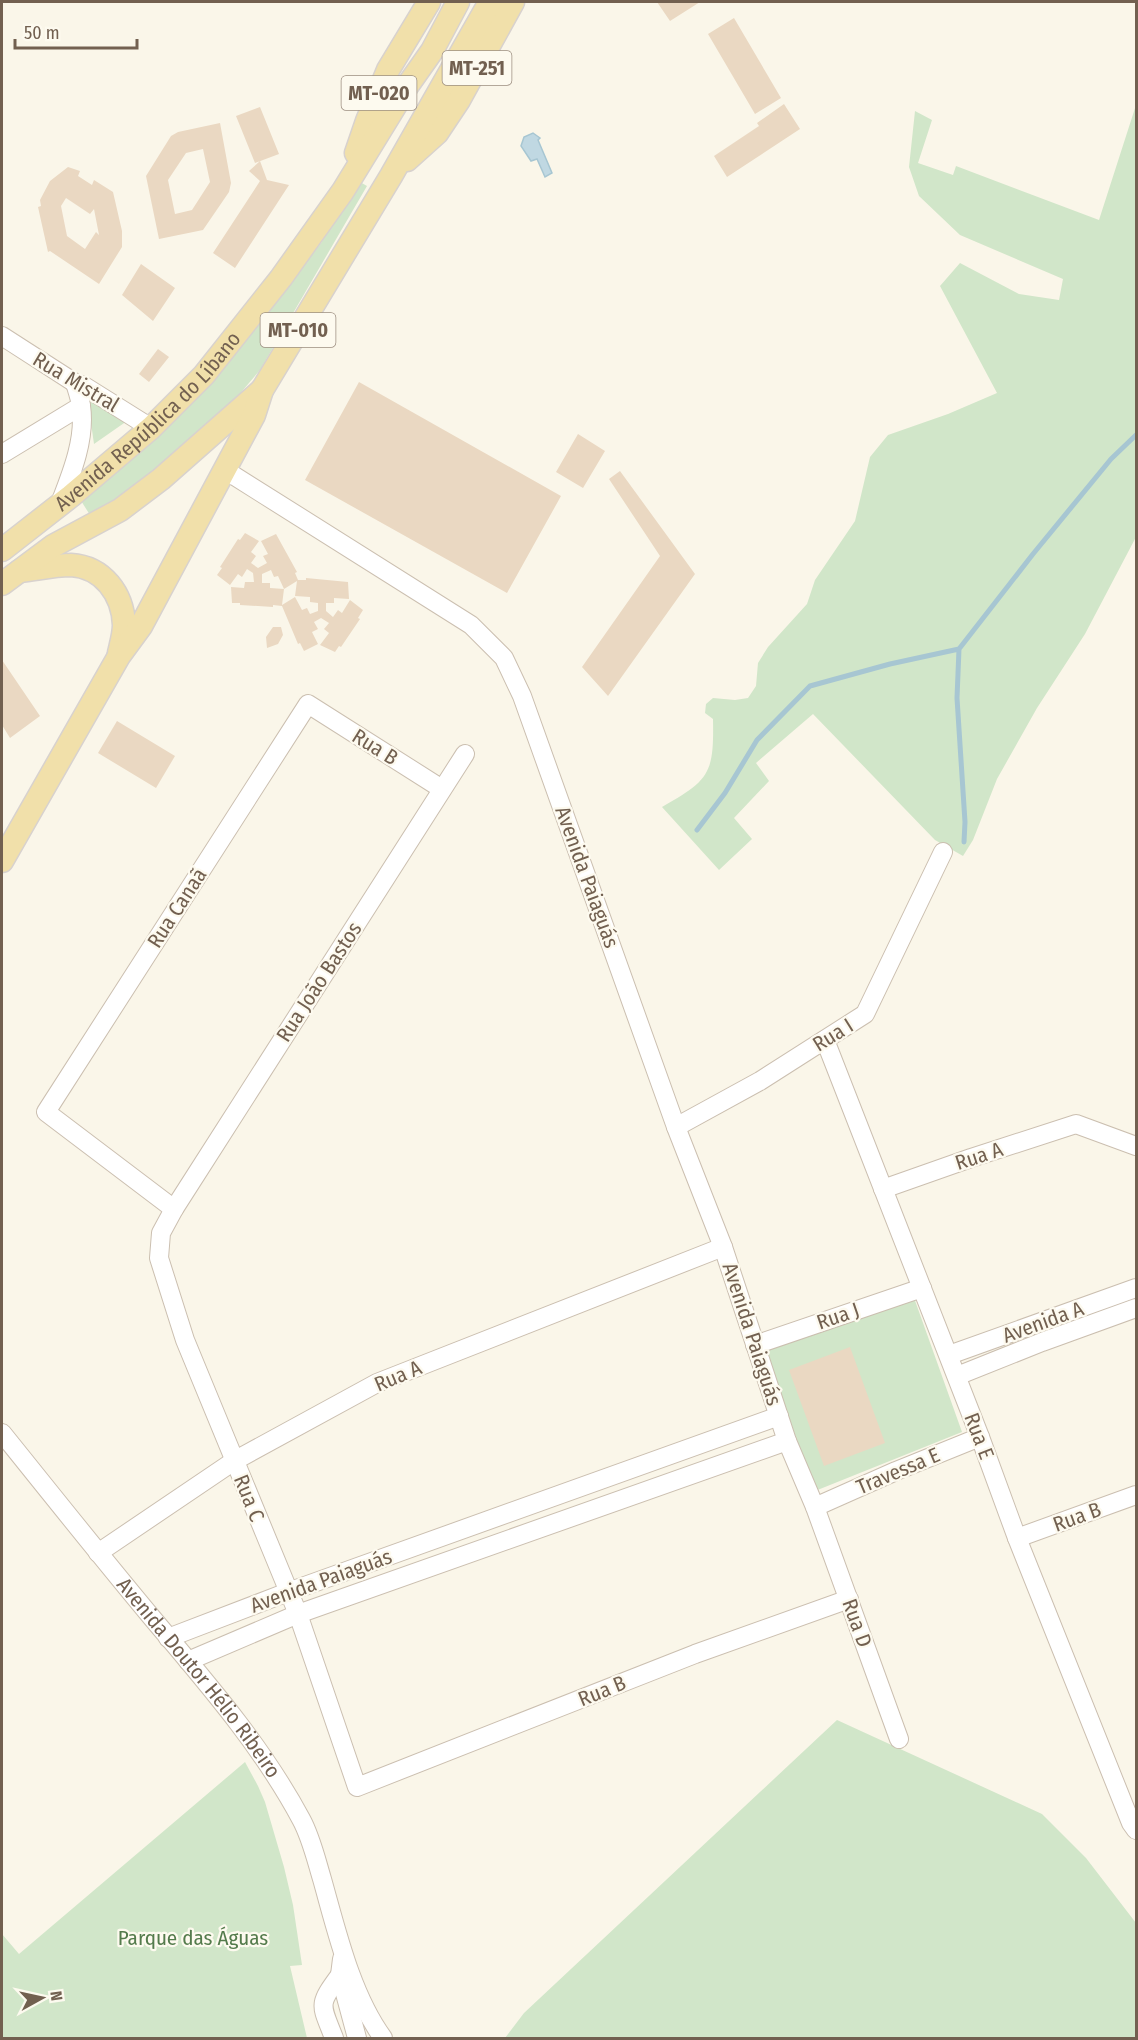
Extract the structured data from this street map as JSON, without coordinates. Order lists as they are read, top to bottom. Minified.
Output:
{"streets":{"main road":["MT-251","MT-020","MT-010","Avenida República do Líbano"],"street":["Rua Mistral","Rua B","Avenida Paiaguás","Rua Canaã","Rua João Bastos","Rua I","Rua A","Rua J","Avenida A","Rua E","Travessa E","Rua C","Rua D","Avenida Doutor Hélio Ribeiro"]},"crossings":[["MT-251","MT-010"],["MT-020","MT-010"],["MT-020","Avenida República do Líbano"],["MT-010","Avenida República do Líbano"],["MT-010","Avenida Paiaguás"],["Rua Mistral","Avenida República do Líbano"],["Rua B","Rua Canaã"],["Rua B","Rua João Bastos"],["Rua B","Rua E"],["Rua B","Rua C"],["Rua B","Rua D"],["Avenida Paiaguás","Rua I"],["Avenida Paiaguás","Rua A"],["Avenida Paiaguás","Rua J"],["Avenida Paiaguás","Travessa E"],["Avenida Paiaguás","Rua C"],["Avenida Paiaguás","Rua D"],["Avenida Paiaguás","Avenida Doutor Hélio Ribeiro"],["Rua Canaã","Rua João Bastos"],["Rua Canaã","Rua C"],["Rua João Bastos","Rua C"],["Rua I","Rua E"],["Rua A","Rua E"],["Rua A","Rua C"],["Rua A","Avenida Doutor Hélio Ribeiro"],["Rua J","Rua E"],["Avenida A","Rua E"],["Rua E","Travessa E"],["Travessa E","Rua D"]],"parks":["Parque das Águas"],"scale_bar":"50 m","north":"right"}
